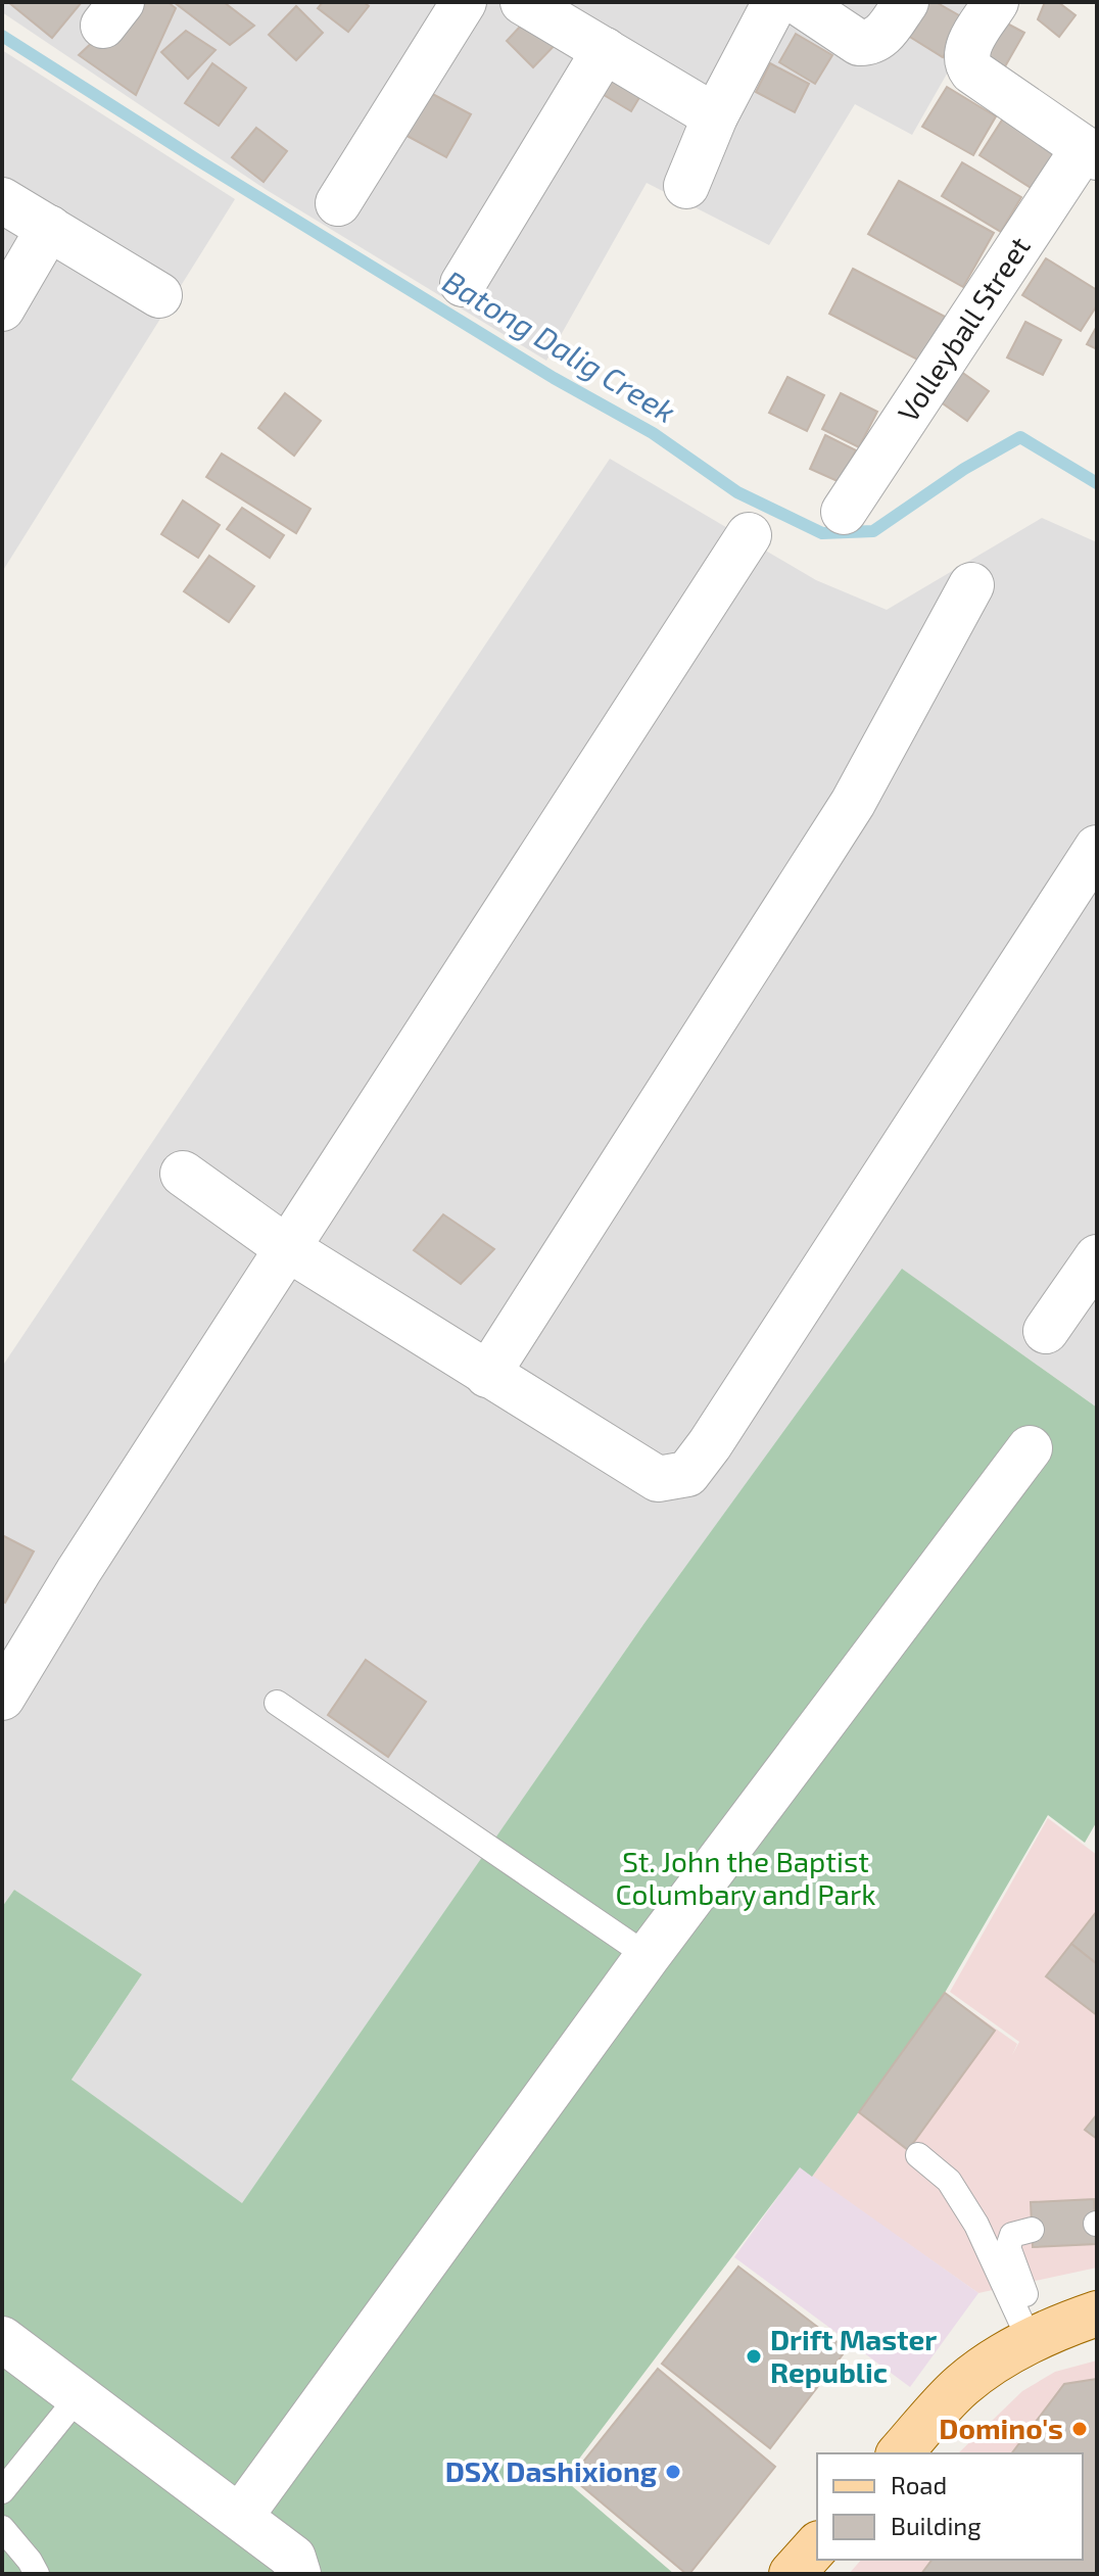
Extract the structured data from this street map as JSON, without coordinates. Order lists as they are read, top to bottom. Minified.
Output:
{"streets":{"street":["Volleyball Street"]},"water":["Batong Dalig Creek"],"parks":["St. John the Baptist Columbary and Park"],"places":["Drift Master Republic","Domino's","DSX Dashixiong"],"legend":["Road","Building"]}
